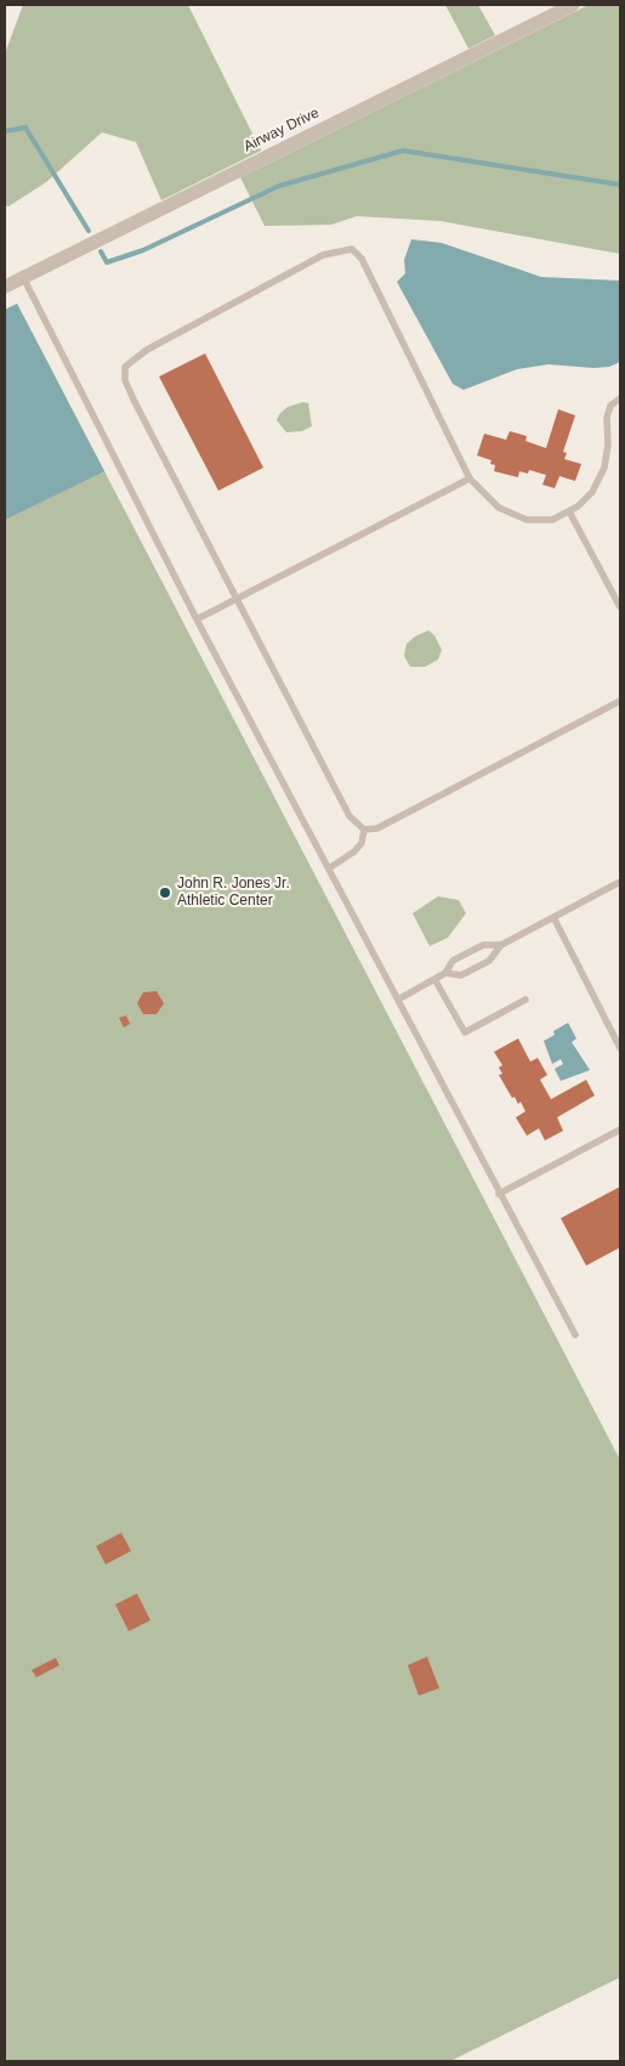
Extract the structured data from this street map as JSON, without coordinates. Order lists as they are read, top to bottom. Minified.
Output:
{"streets":{"street":["Airway Drive"]},"places":["John R. Jones Jr. Athletic Center"]}
